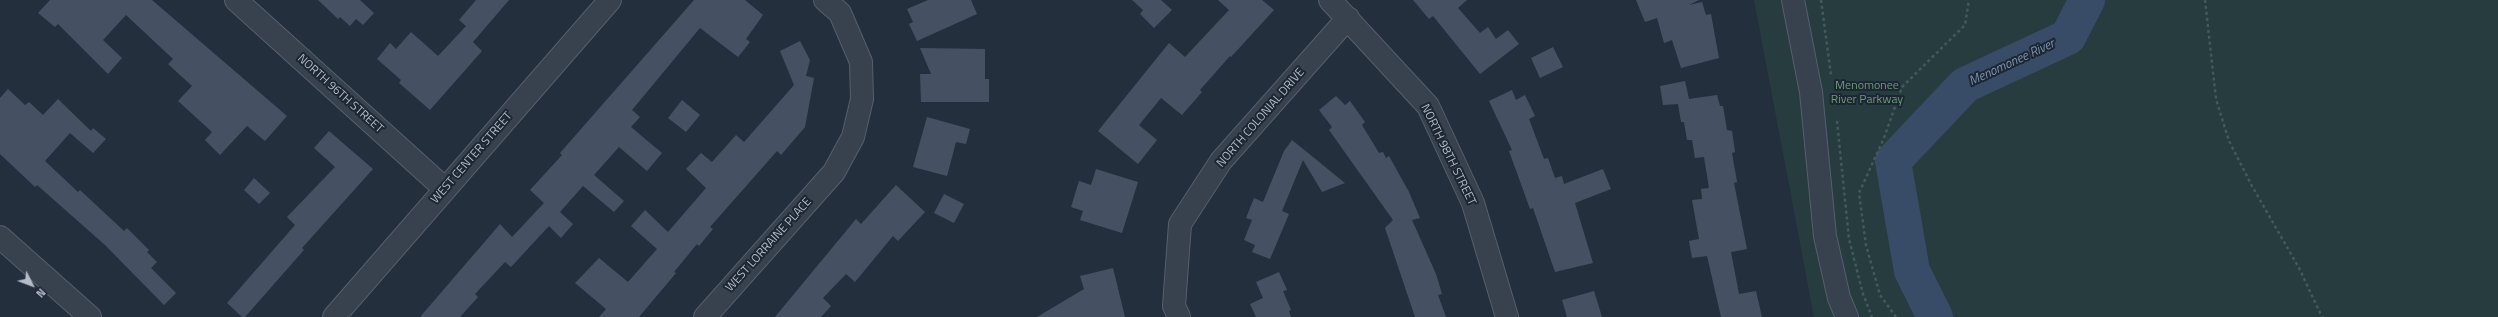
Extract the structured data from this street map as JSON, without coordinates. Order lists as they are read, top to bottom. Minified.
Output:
{"streets":{"street":["NORTH 96TH STREET","NORTH COLONIAL DRIVE","NORTH 98TH STREET","WEST CENTER STREET","WEST LORRAINE PLACE"]},"crossings":[["NORTH 96TH STREET","WEST CENTER STREET"],["NORTH COLONIAL DRIVE","NORTH 98TH STREET"]],"water":["Menomonee River"],"parks":["Menomonee River Parkway"],"north":"bottom right"}
